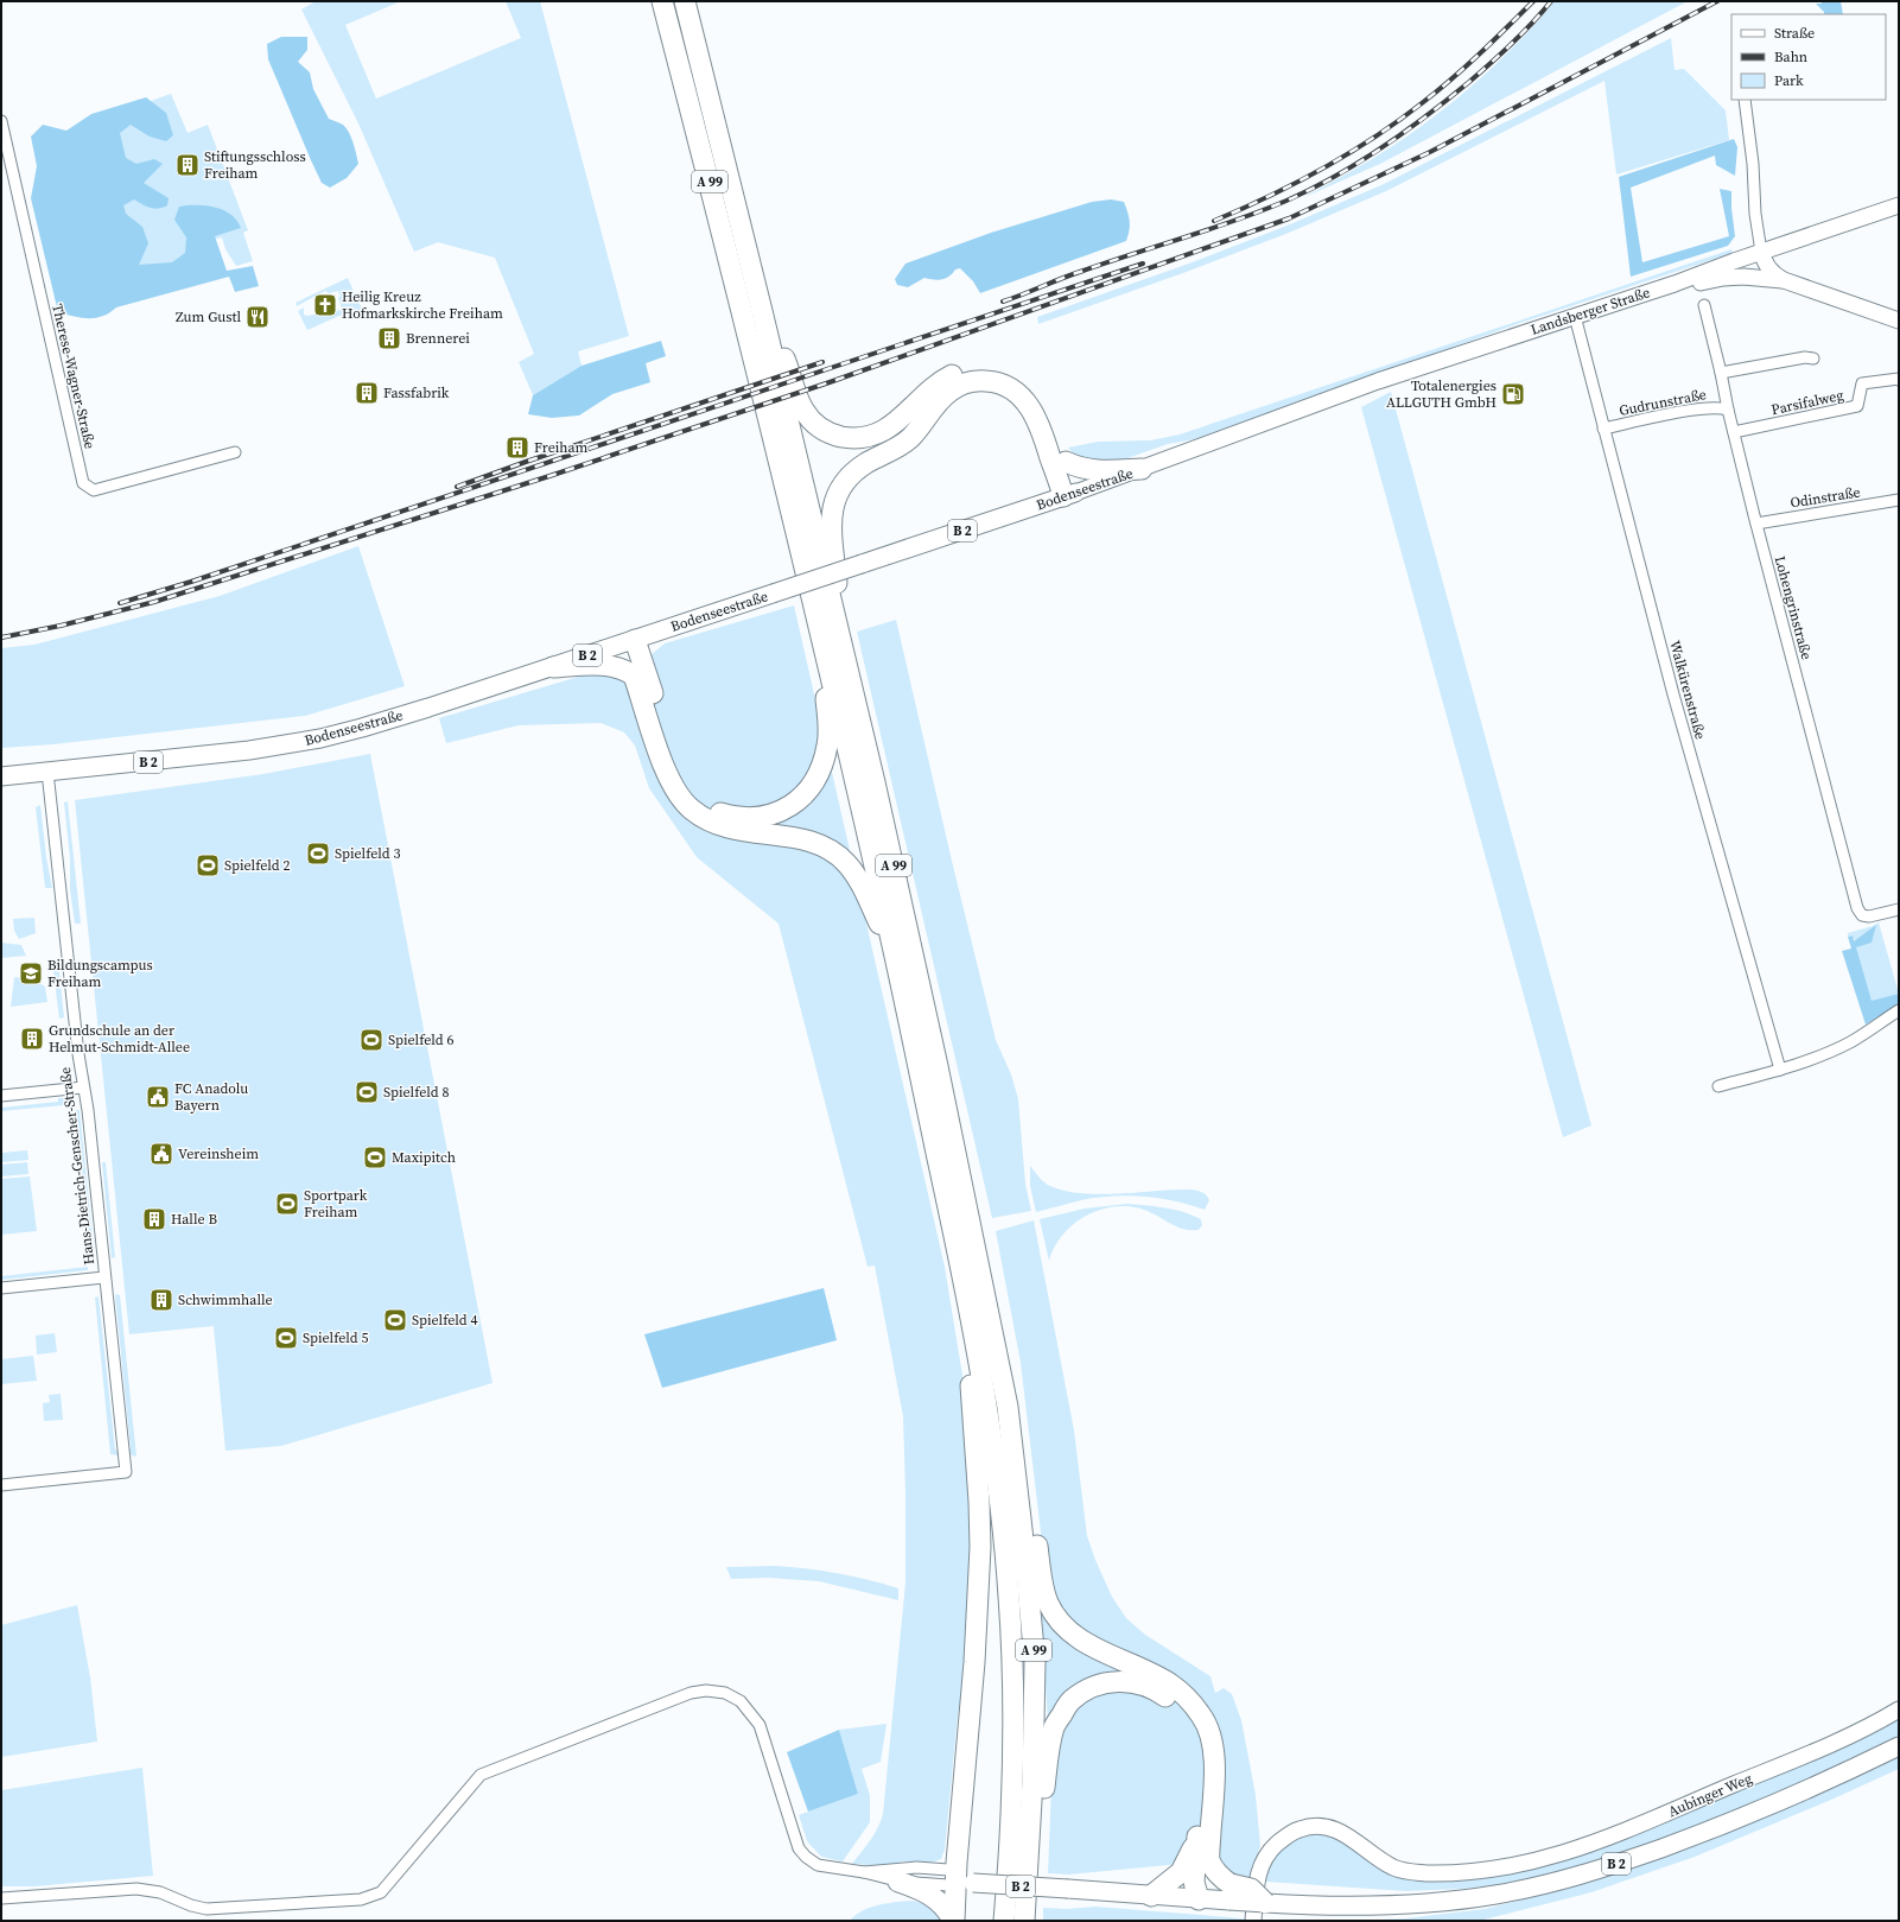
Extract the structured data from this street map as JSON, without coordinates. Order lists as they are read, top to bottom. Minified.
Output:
{"streets":{"highway":["A 99"],"main road":["Bodenseestraße","B 2"],"street":["Landsberger Straße","Therese-Wagner-Straße","Gudrunstraße","Parsifalweg","Odinstraße","Lohengrinstraße","Walkürenstraße","Hans-Dietrich-Genscher-Straße","Aubinger Weg"]},"crossings":[["Landsberger Straße","Bodenseestraße"],["Landsberger Straße","Walkürenstraße"],["Gudrunstraße","Lohengrinstraße"],["Gudrunstraße","Walkürenstraße"],["Parsifalweg","Lohengrinstraße"],["Bodenseestraße","Hans-Dietrich-Genscher-Straße"],["Odinstraße","Lohengrinstraße"]],"places":{"building":["Stiftungsschloss Freiham","Brennerei","Fassfabrik","Freiham","Grundschule an der Helmut-Schmidt-Allee","Halle B","Schwimmhalle"],"church":["Heilig Kreuz Hofmarkskirche Freiham"],"restaurant":["Zum Gustl"],"fuel station":["Totalenergies ALLGUTH GmbH"],"sports":["Spielfeld 3","Spielfeld 2","Spielfeld 6","Spielfeld 8","Maxipitch","Sportpark Freiham","Spielfeld 4","Spielfeld 5"],"school or university":["Bildungscampus Freiham"],"public building":["FC Anadolu Bayern","Vereinsheim"]},"legend":["Straße","Bahn","Park"]}
